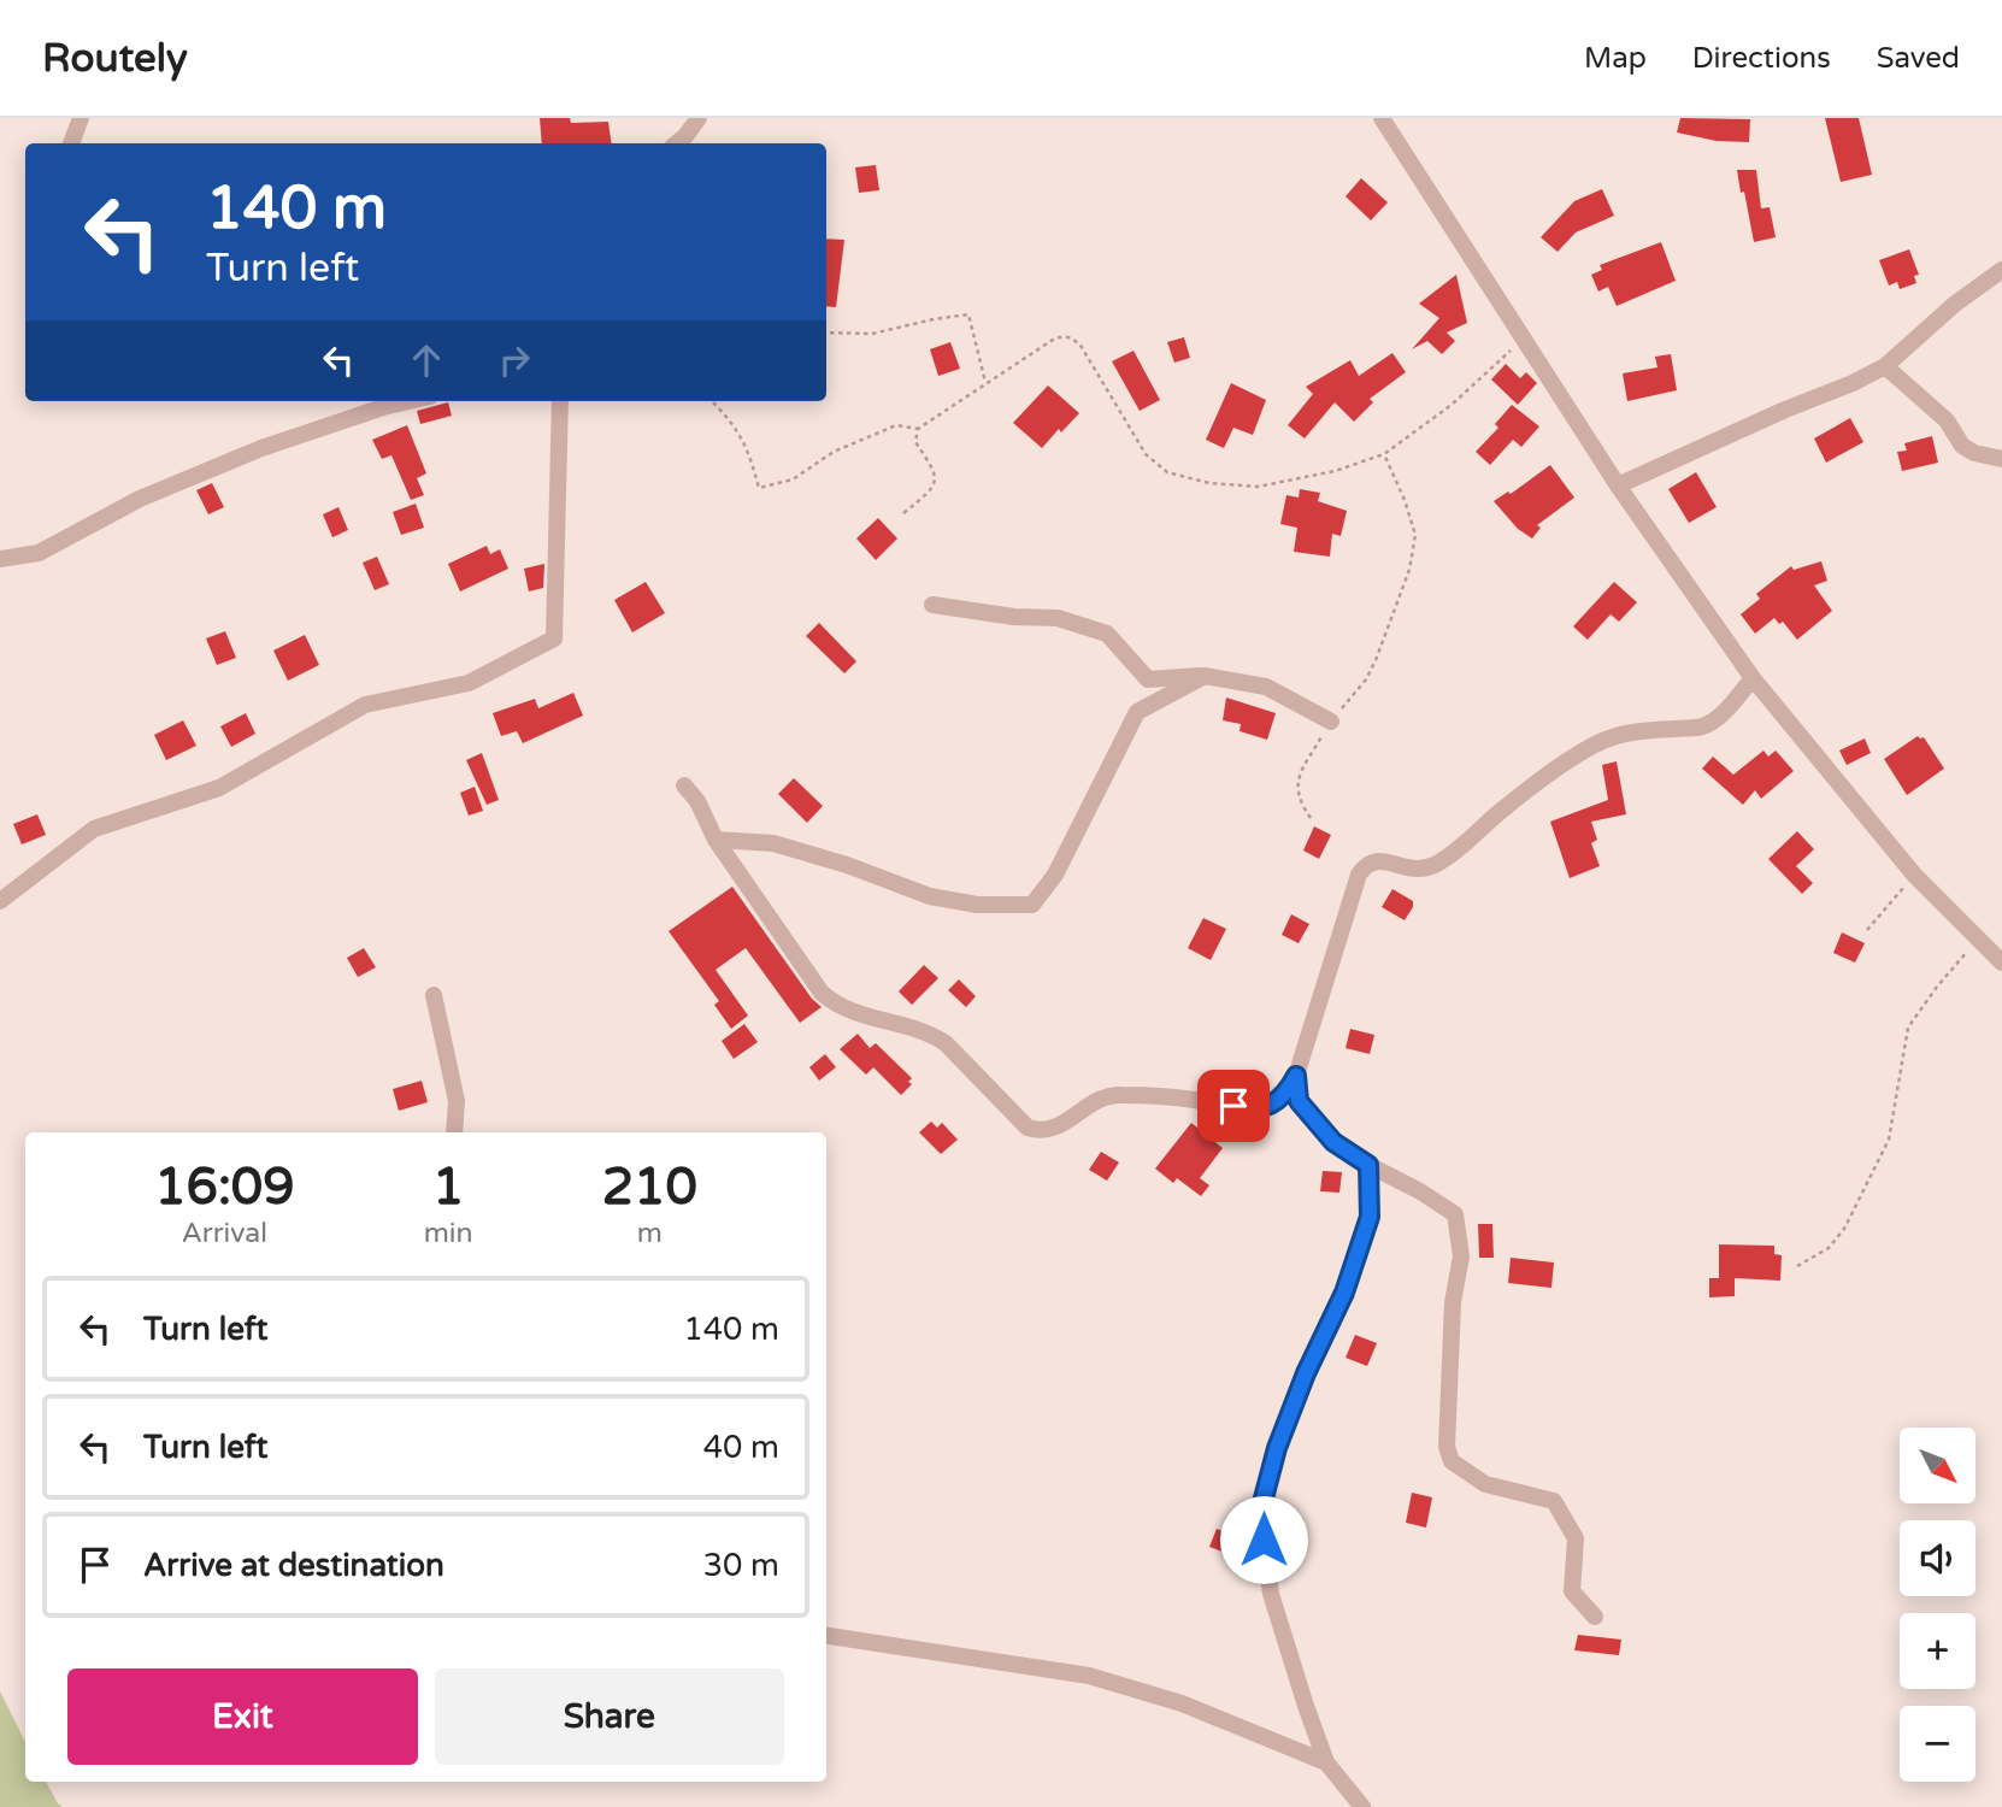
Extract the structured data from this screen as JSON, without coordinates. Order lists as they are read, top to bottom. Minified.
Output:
{"north":"bottom right","page":{"header":"Routely","nav":["Map","Directions","Saved"],"turn":["140 m","Turn left"],"eta":["16:09","Arrival","1","min","210","m"],"list":[{"name":"Turn left","value":"140 m"},{"name":"Turn left","value":"40 m"},{"name":"Arrive at destination","value":"30 m"}],"map_buttons":["+","−"],"buttons":["Exit","Share"]}}
